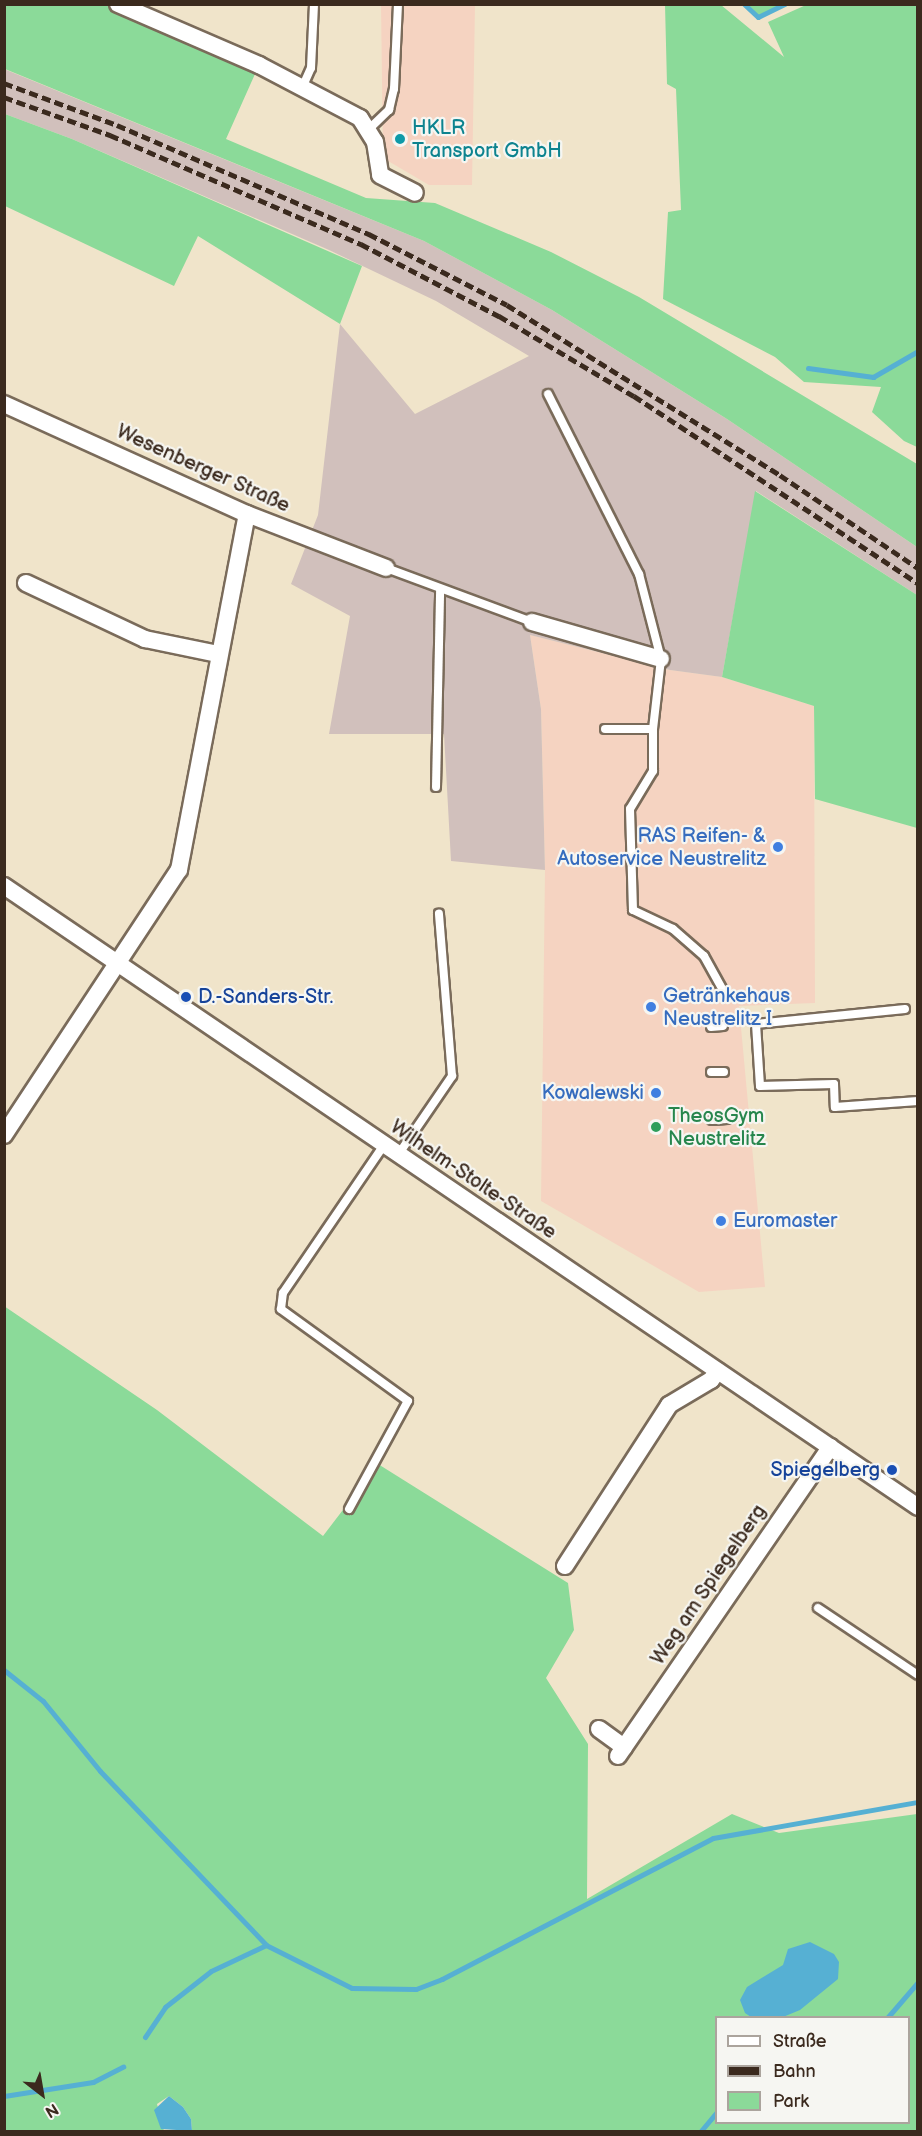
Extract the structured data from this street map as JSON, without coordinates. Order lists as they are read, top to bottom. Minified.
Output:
{"streets":{"street":["Wesenberger Straße","Wilhelm-Stolte-Straße","Weg am Spiegelberg"]},"crossings":[["Wilhelm-Stolte-Straße","Weg am Spiegelberg"]],"places":["HKLR Transport GmbH","RAS Reifen- & Autoservice Neustrelitz","D.-Sanders-Str.","Getränkehaus Neustrelitz I","Kowalewski","TheosGym Neustrelitz","Euromaster","Spiegelberg"],"legend":["Straße","Bahn","Park"],"north":"bottom right"}
